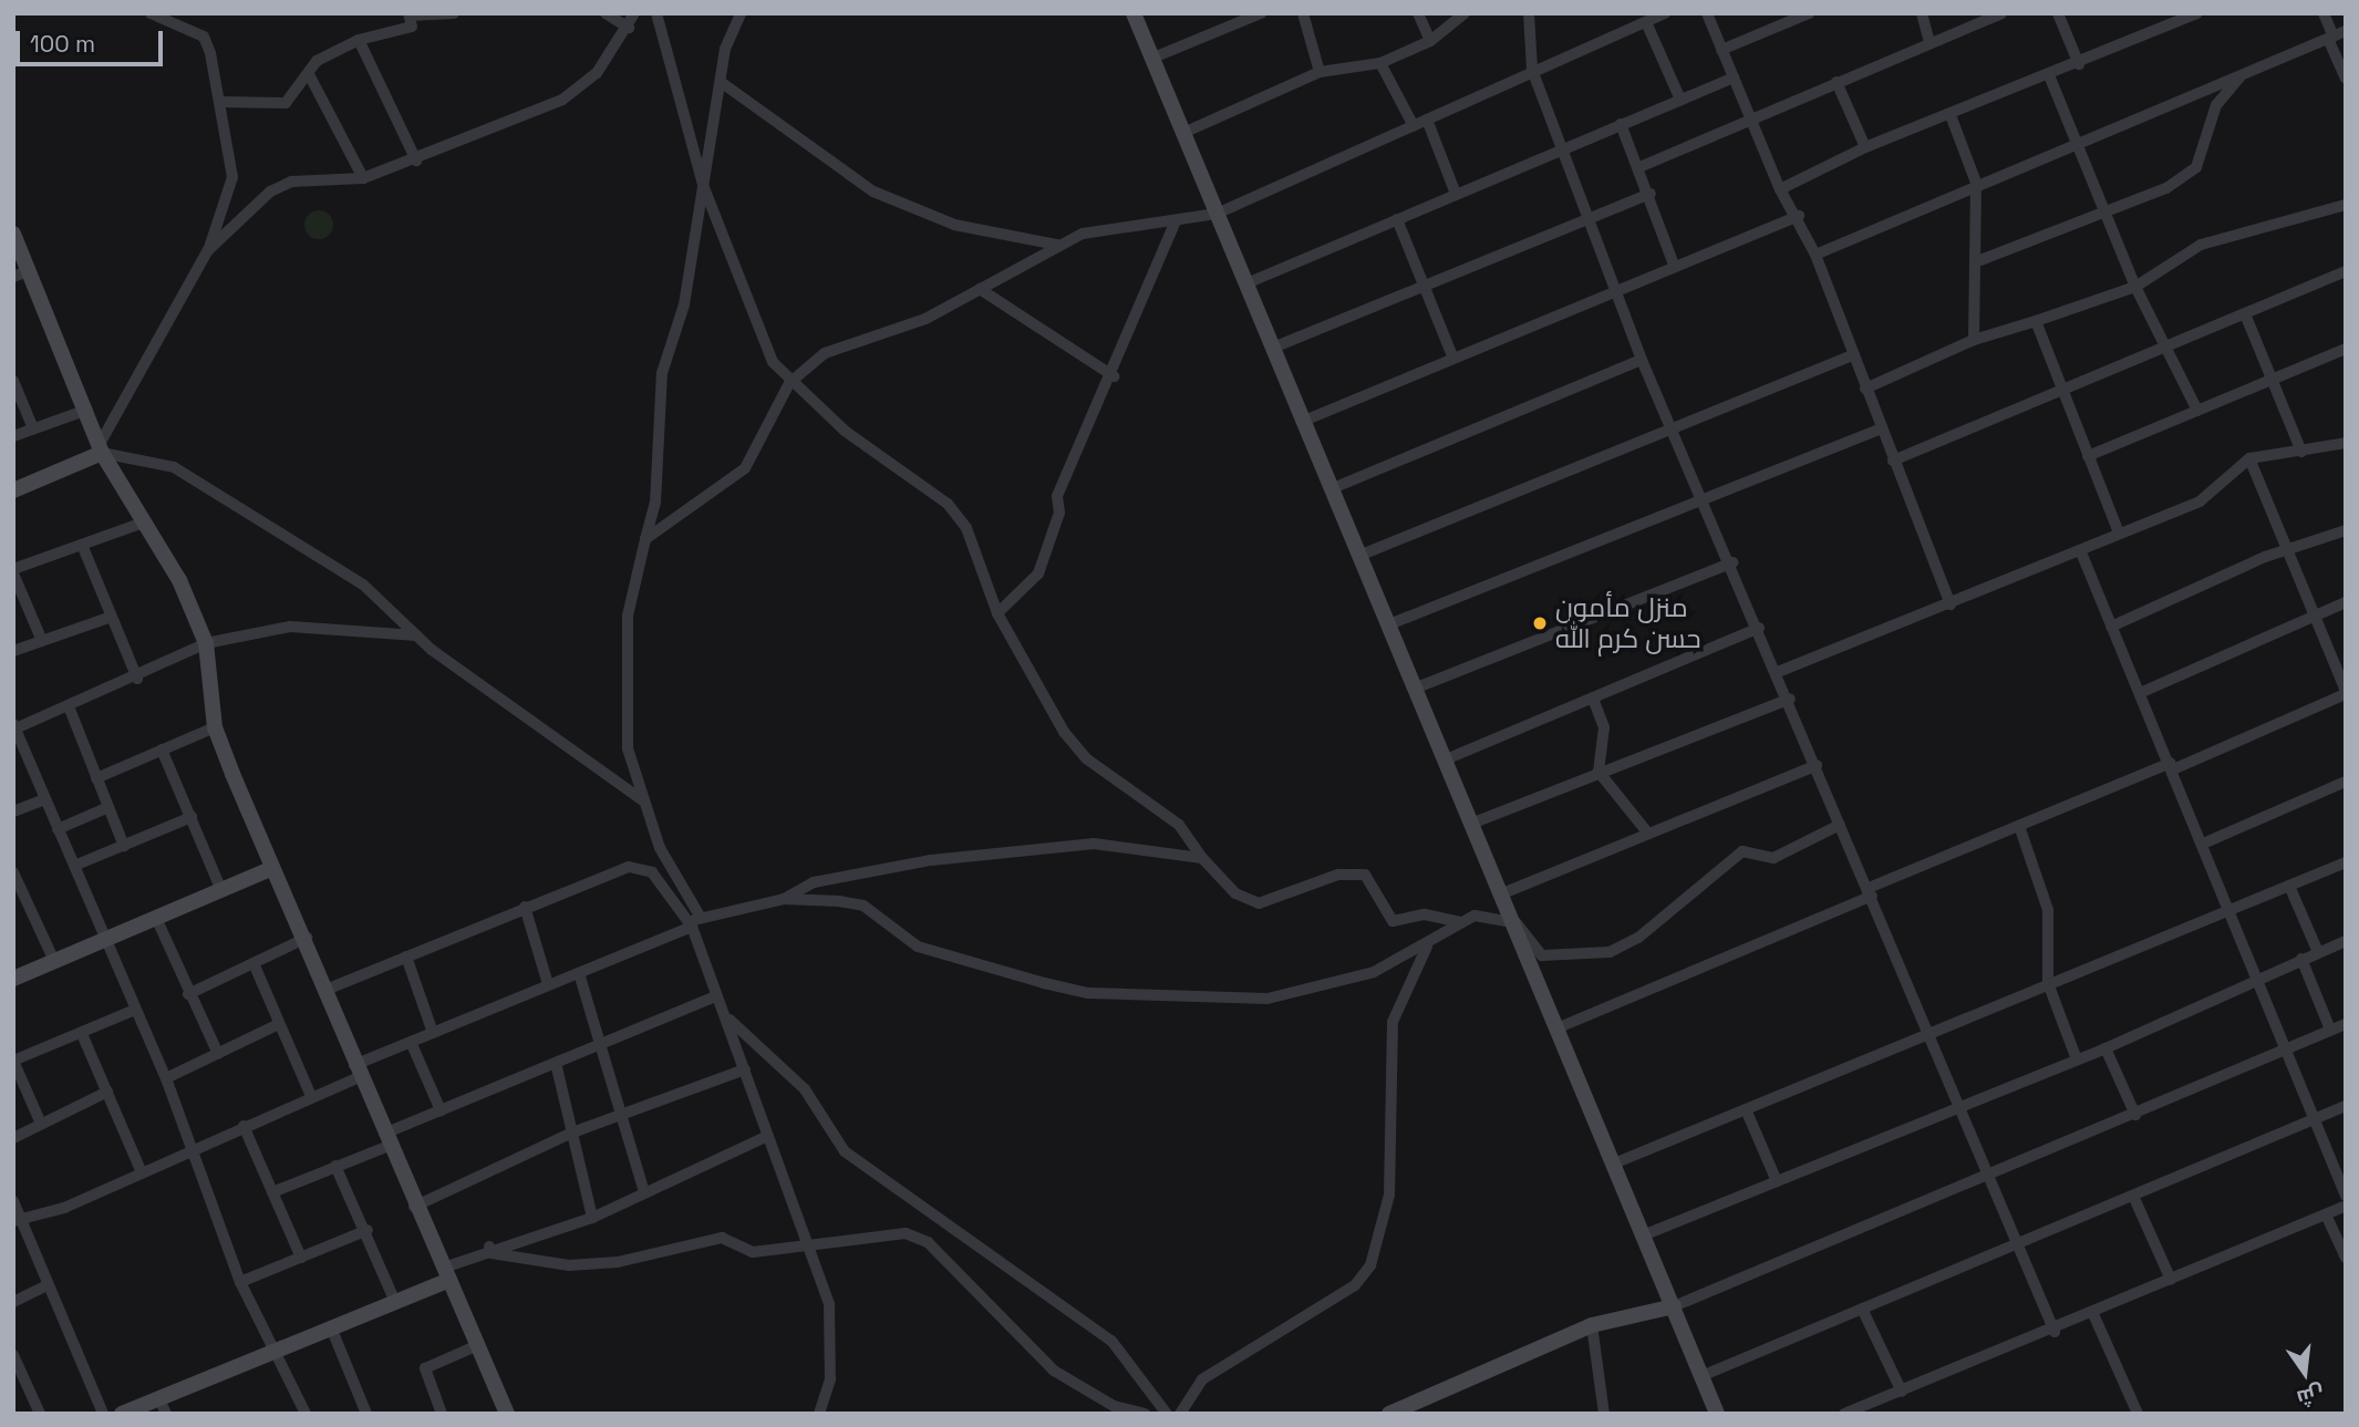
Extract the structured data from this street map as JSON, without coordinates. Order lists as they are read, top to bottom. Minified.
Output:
{"places":["منزل مأمون حسن كرم الله"],"scale_bar":"100 m","north":"bottom"}
